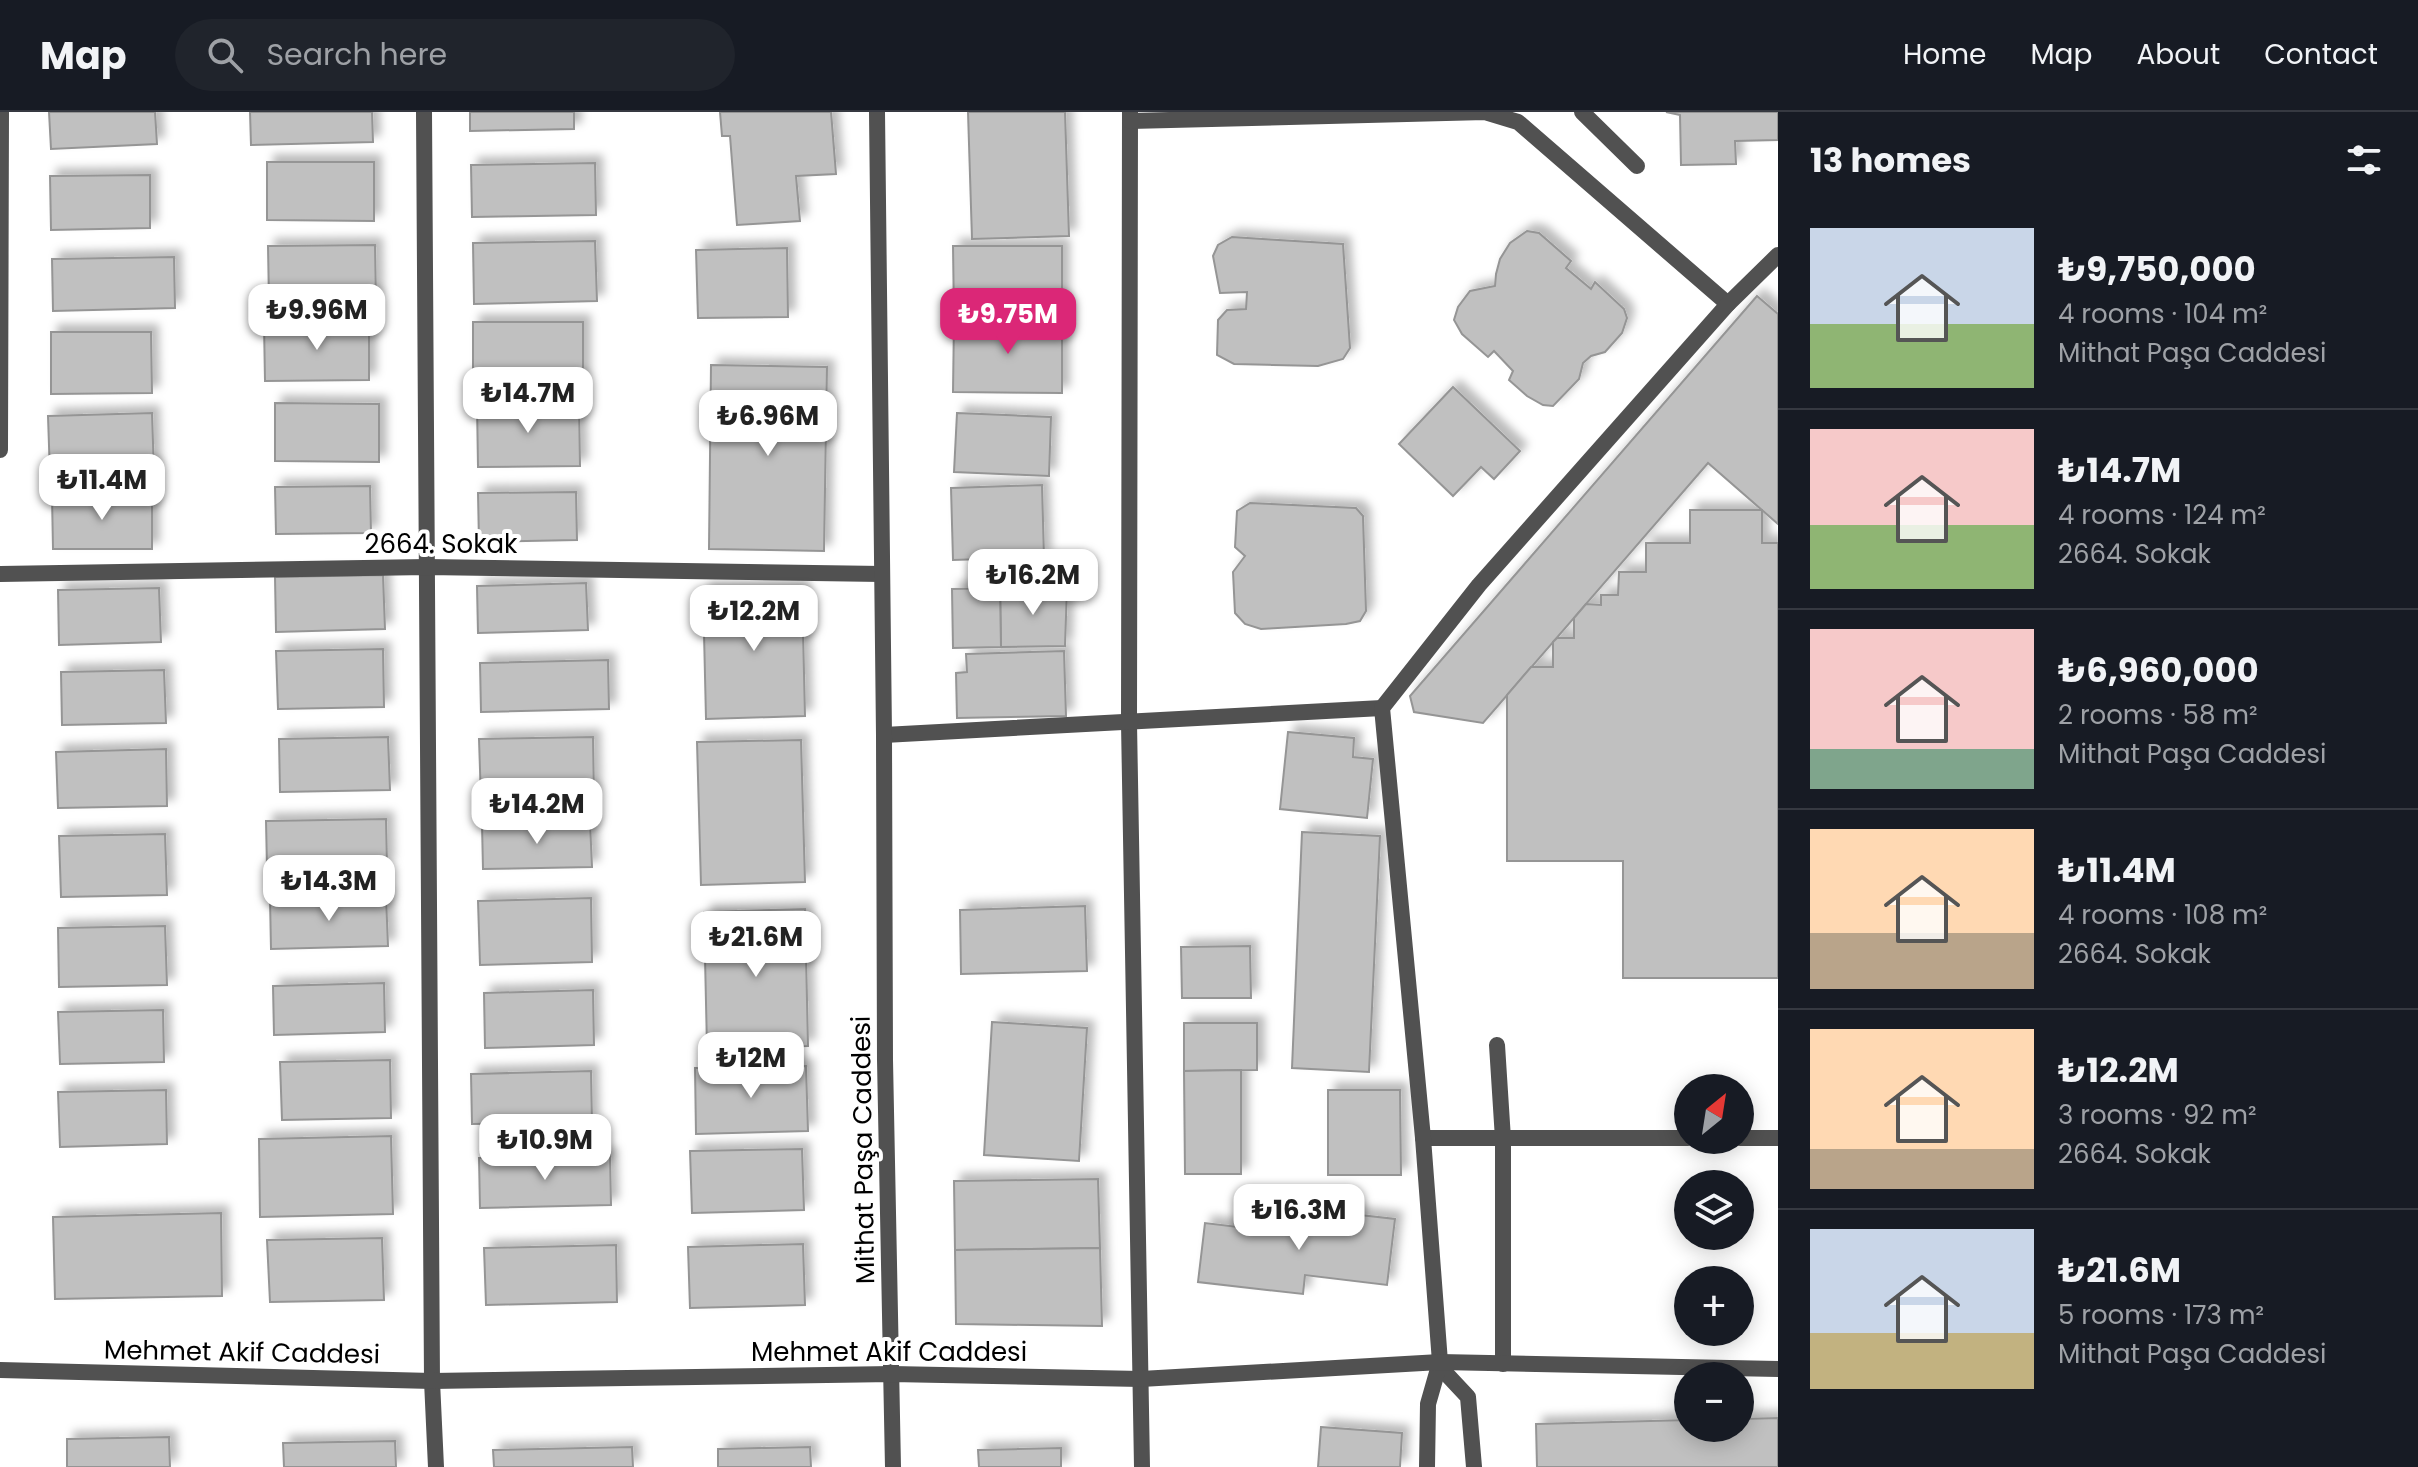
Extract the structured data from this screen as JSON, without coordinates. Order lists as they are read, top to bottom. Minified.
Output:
{"streets":{"street":["2664. Sokak","Mithat Paşa Caddesi","Mehmet Akif Caddesi"]},"crossings":[["2664. Sokak","Mithat Paşa Caddesi"],["Mithat Paşa Caddesi","Mehmet Akif Caddesi"]],"north":"top right","page":{"header":"Map","search":"Search here","nav":["Home","Map","About","Contact"],"heading":"13 homes","list":[{"name":"₺9,750,000","note":"4 rooms · 104 m² · Mithat Paşa Caddesi"},{"name":"₺14.7M","note":"4 rooms · 124 m² · 2664. Sokak"},{"name":"₺6,960,000","note":"2 rooms · 58 m² · Mithat Paşa Caddesi"},{"name":"₺11.4M","note":"4 rooms · 108 m² · 2664. Sokak"},{"name":"₺12.2M","note":"3 rooms · 92 m² · 2664. Sokak"},{"name":"₺21.6M","note":"5 rooms · 173 m² · Mithat Paşa Caddesi"}],"price":["₺9.96M","₺9.75M","₺14.7M","₺6.96M","₺11.4M","₺16.2M","₺12.2M","₺14.2M","₺14.3M","₺21.6M","₺12M","₺10.9M","₺16.3M"],"map_buttons":["+","−"]}}
